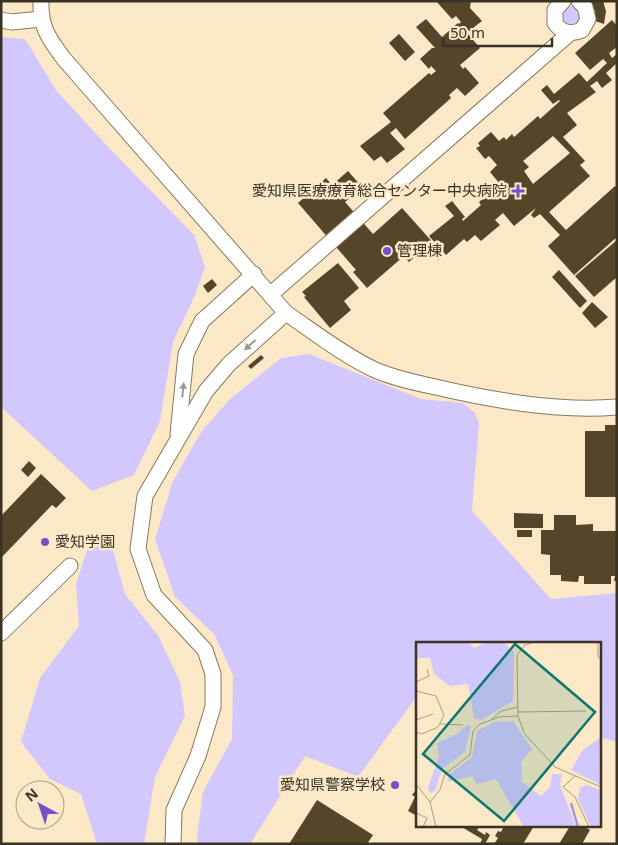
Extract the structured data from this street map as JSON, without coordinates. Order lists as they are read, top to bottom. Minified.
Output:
{"places":{"health":["愛知県医療療育総合センター中央病院"],"other":["管理棟","愛知学園","愛知県警察学校"]},"scale_bar":"50 m","north":"top left"}
